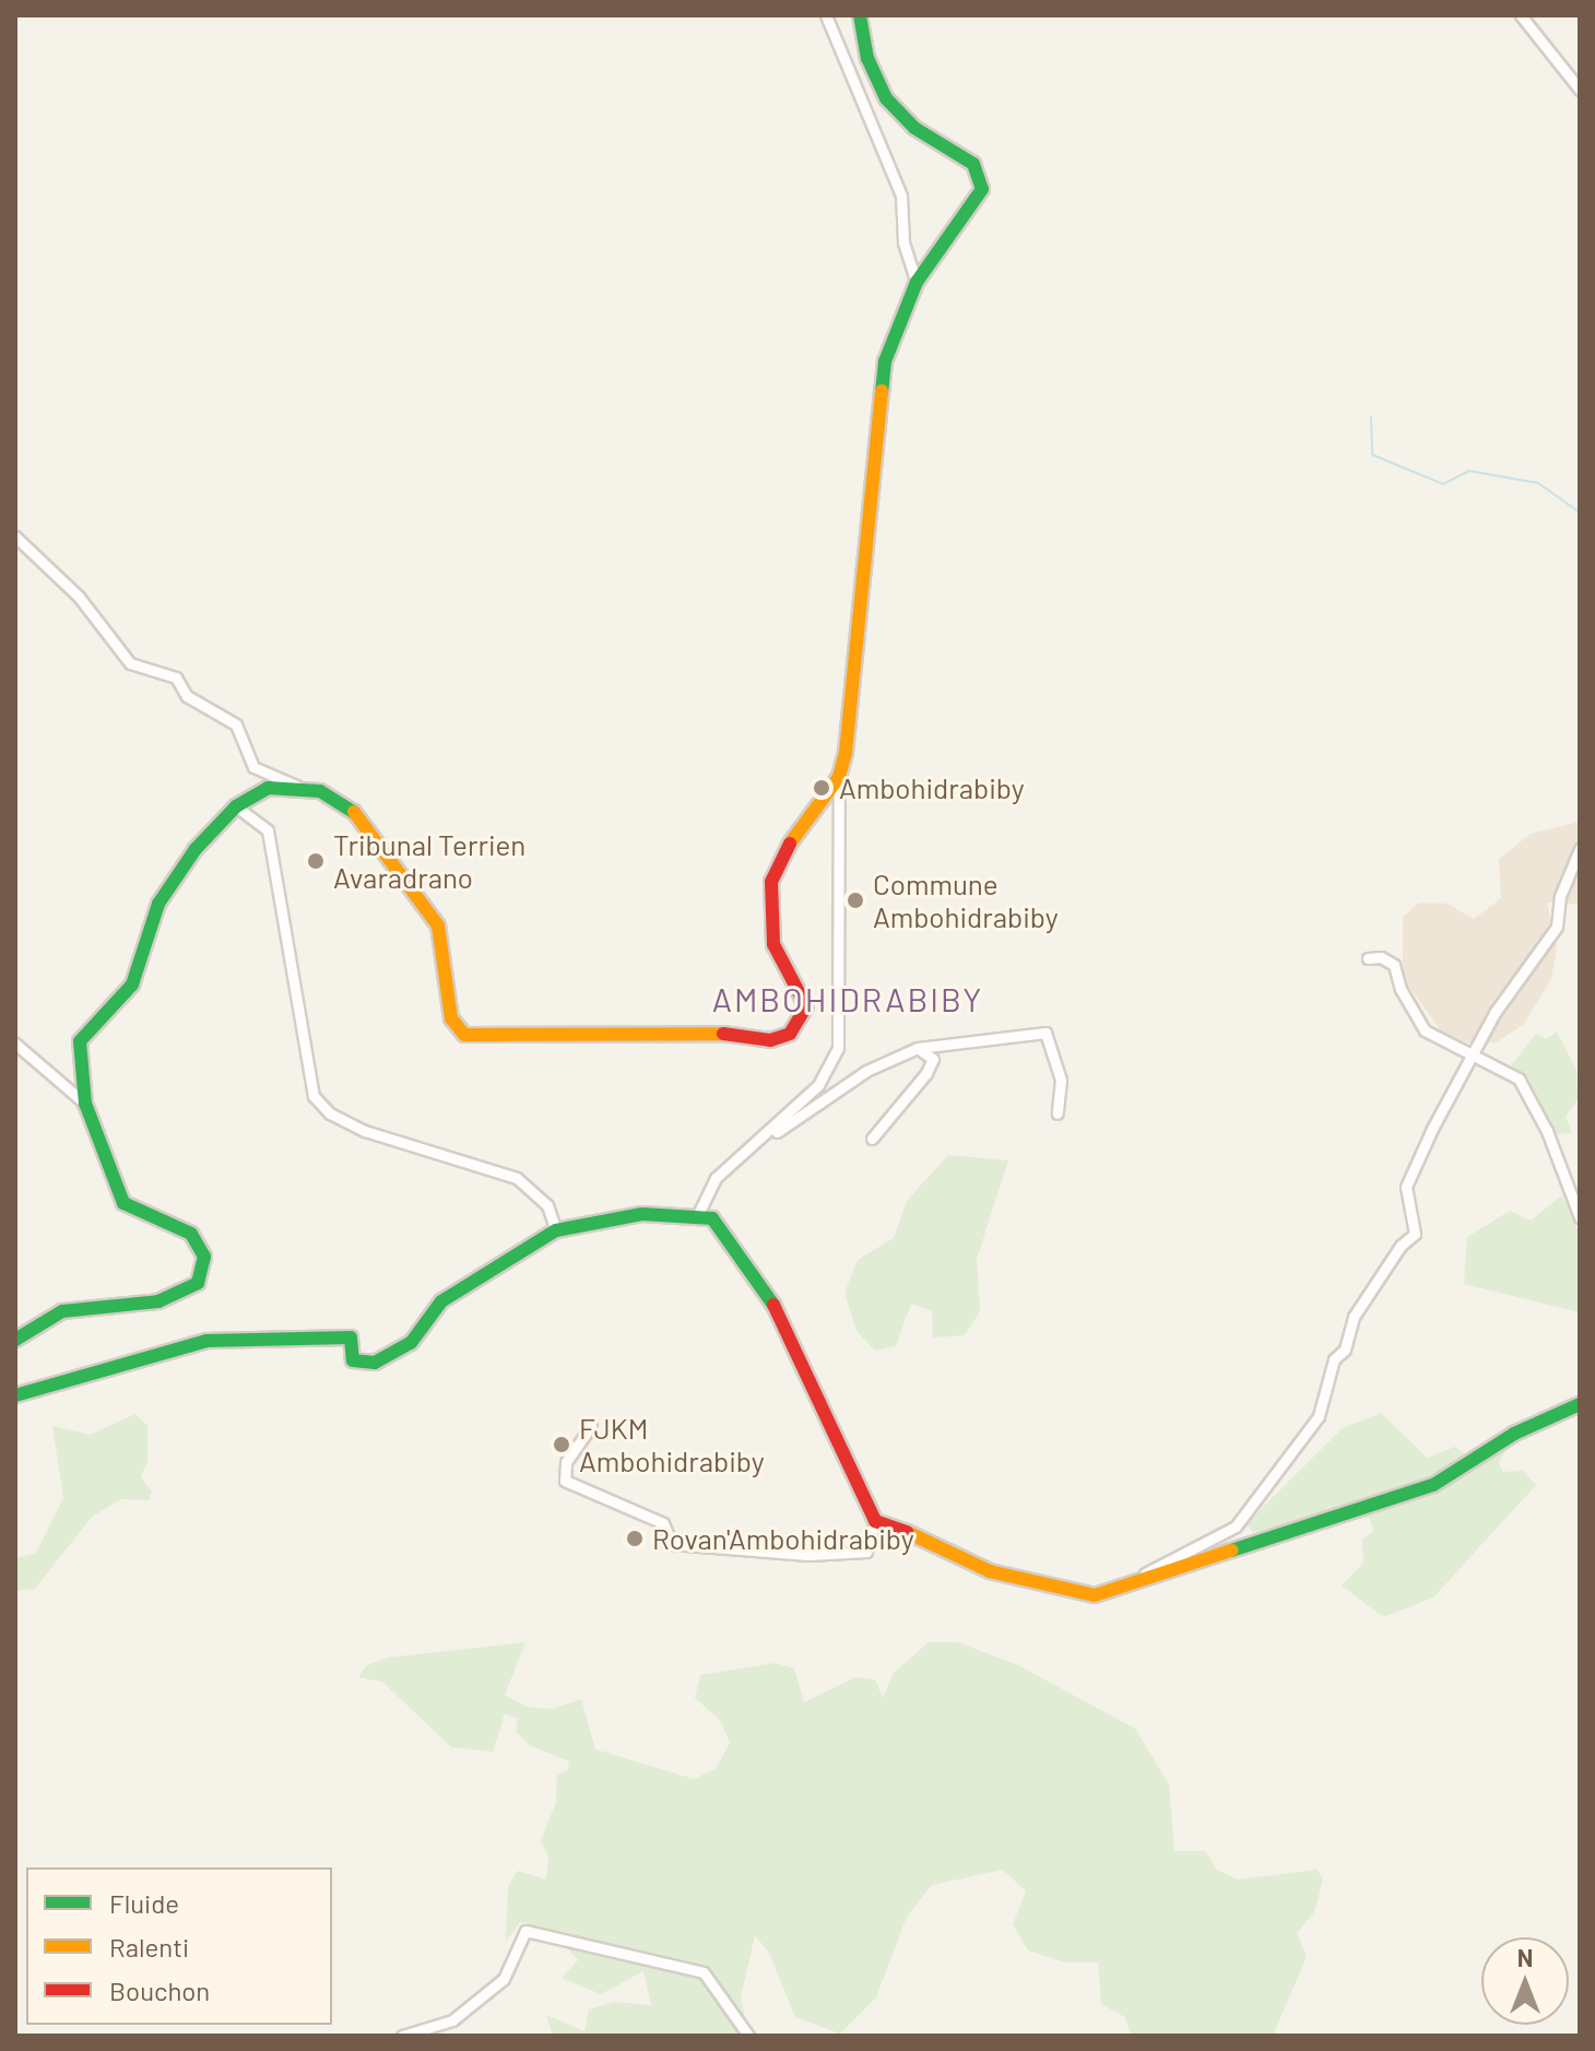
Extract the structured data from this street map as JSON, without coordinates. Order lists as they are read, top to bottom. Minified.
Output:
{"districts":["AMBOHIDRABIBY"],"places":["Ambohidrabiby","Tribunal Terrien Avaradrano","Commune Ambohidrabiby","FJKM Ambohidrabiby","Rovan'Ambohidrabiby"],"legend":["Fluide","Ralenti","Bouchon"],"north":"top"}
